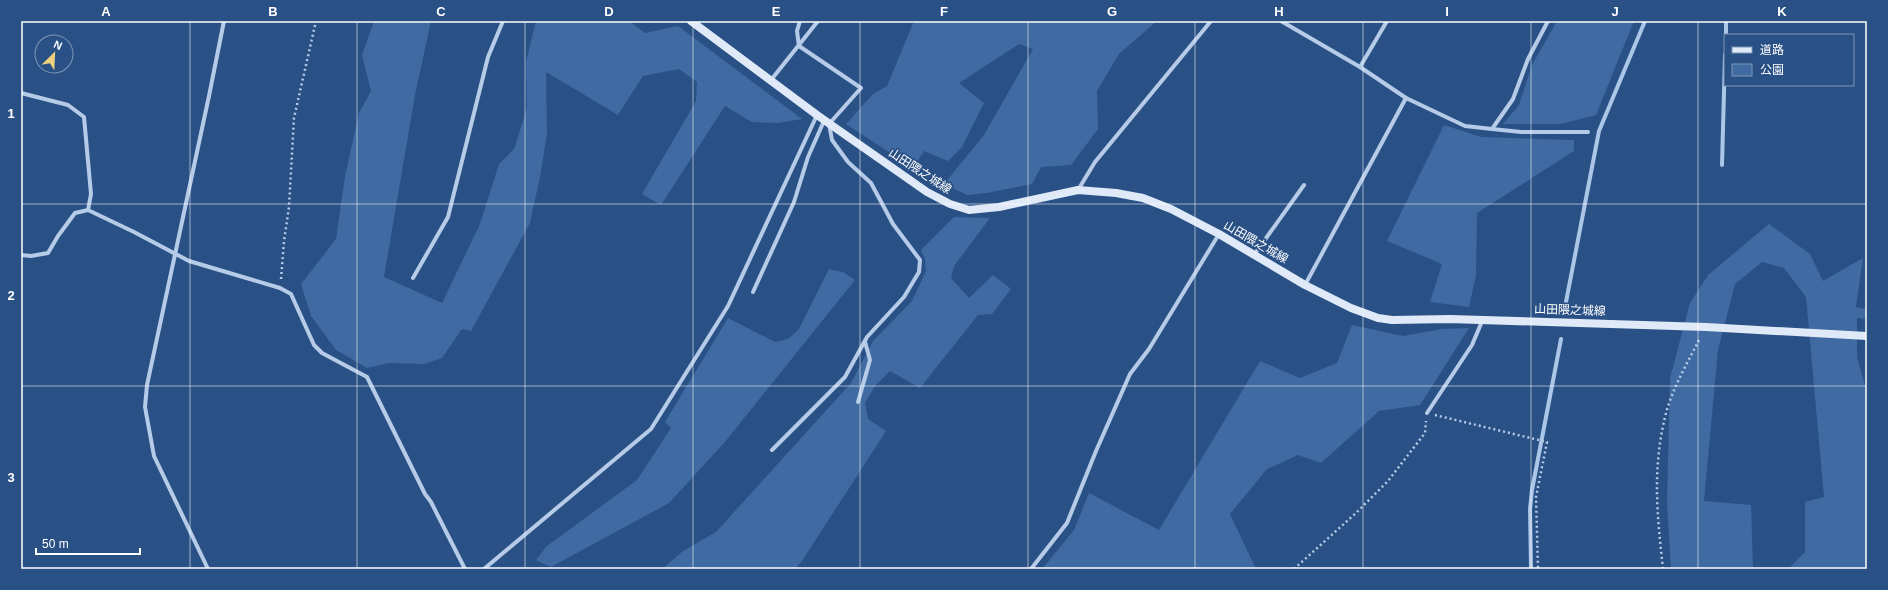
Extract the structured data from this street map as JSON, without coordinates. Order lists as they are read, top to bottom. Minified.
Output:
{"streets":{"main road":["山田隈之城線"]},"legend":["道路","公園"],"scale_bar":"50 m","north":"top right","grid":{"columns":["A","B","C","D","E","F","G","H","I","J","K"],"rows":["1","2","3"]}}
